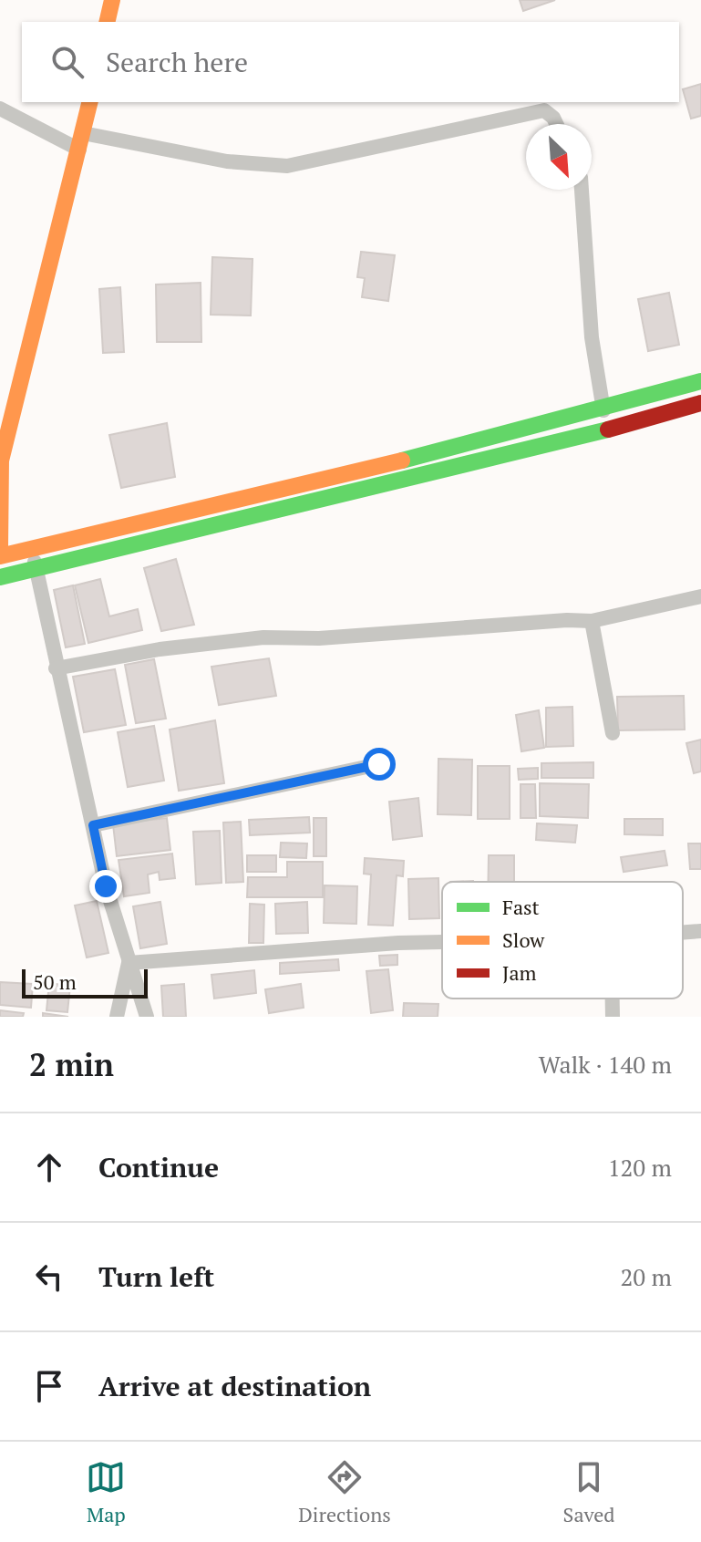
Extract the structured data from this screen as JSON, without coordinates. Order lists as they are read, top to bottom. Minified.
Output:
{"legend":["Fast","Slow","Jam"],"scale_bar":"50 m","north":"bottom right","page":{"search":"Search here","scale":"50 m","heading":["2 min","Walk · 140 m"],"list":[["Continue","120 m"],["Turn left","20 m"],"Arrive at destination"],"nav":["Map","Directions","Saved"]}}
